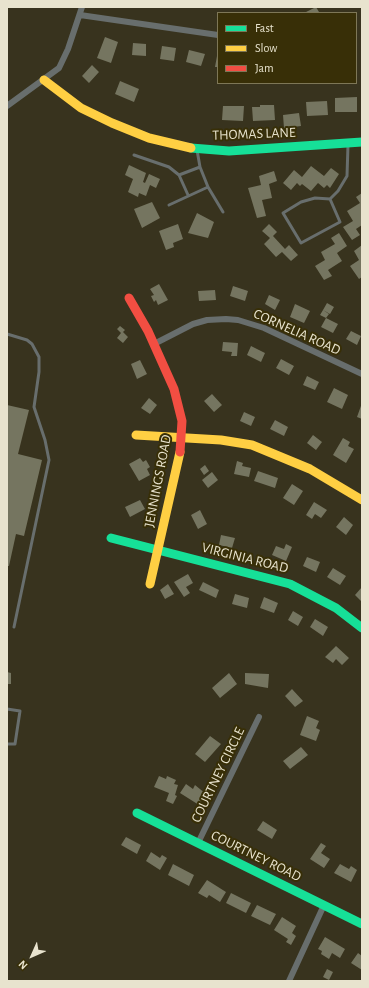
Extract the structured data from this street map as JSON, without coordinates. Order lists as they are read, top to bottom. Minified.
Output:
{"streets":{"street":["THOMAS LANE","CORNELIA ROAD","JENNINGS ROAD","VIRGINIA ROAD","COURTNEY CIRCLE","COURTNEY ROAD"]},"crossings":[["CORNELIA ROAD","JENNINGS ROAD"],["JENNINGS ROAD","VIRGINIA ROAD"],["COURTNEY CIRCLE","COURTNEY ROAD"]],"legend":["Fast","Slow","Jam"],"north":"bottom left"}
